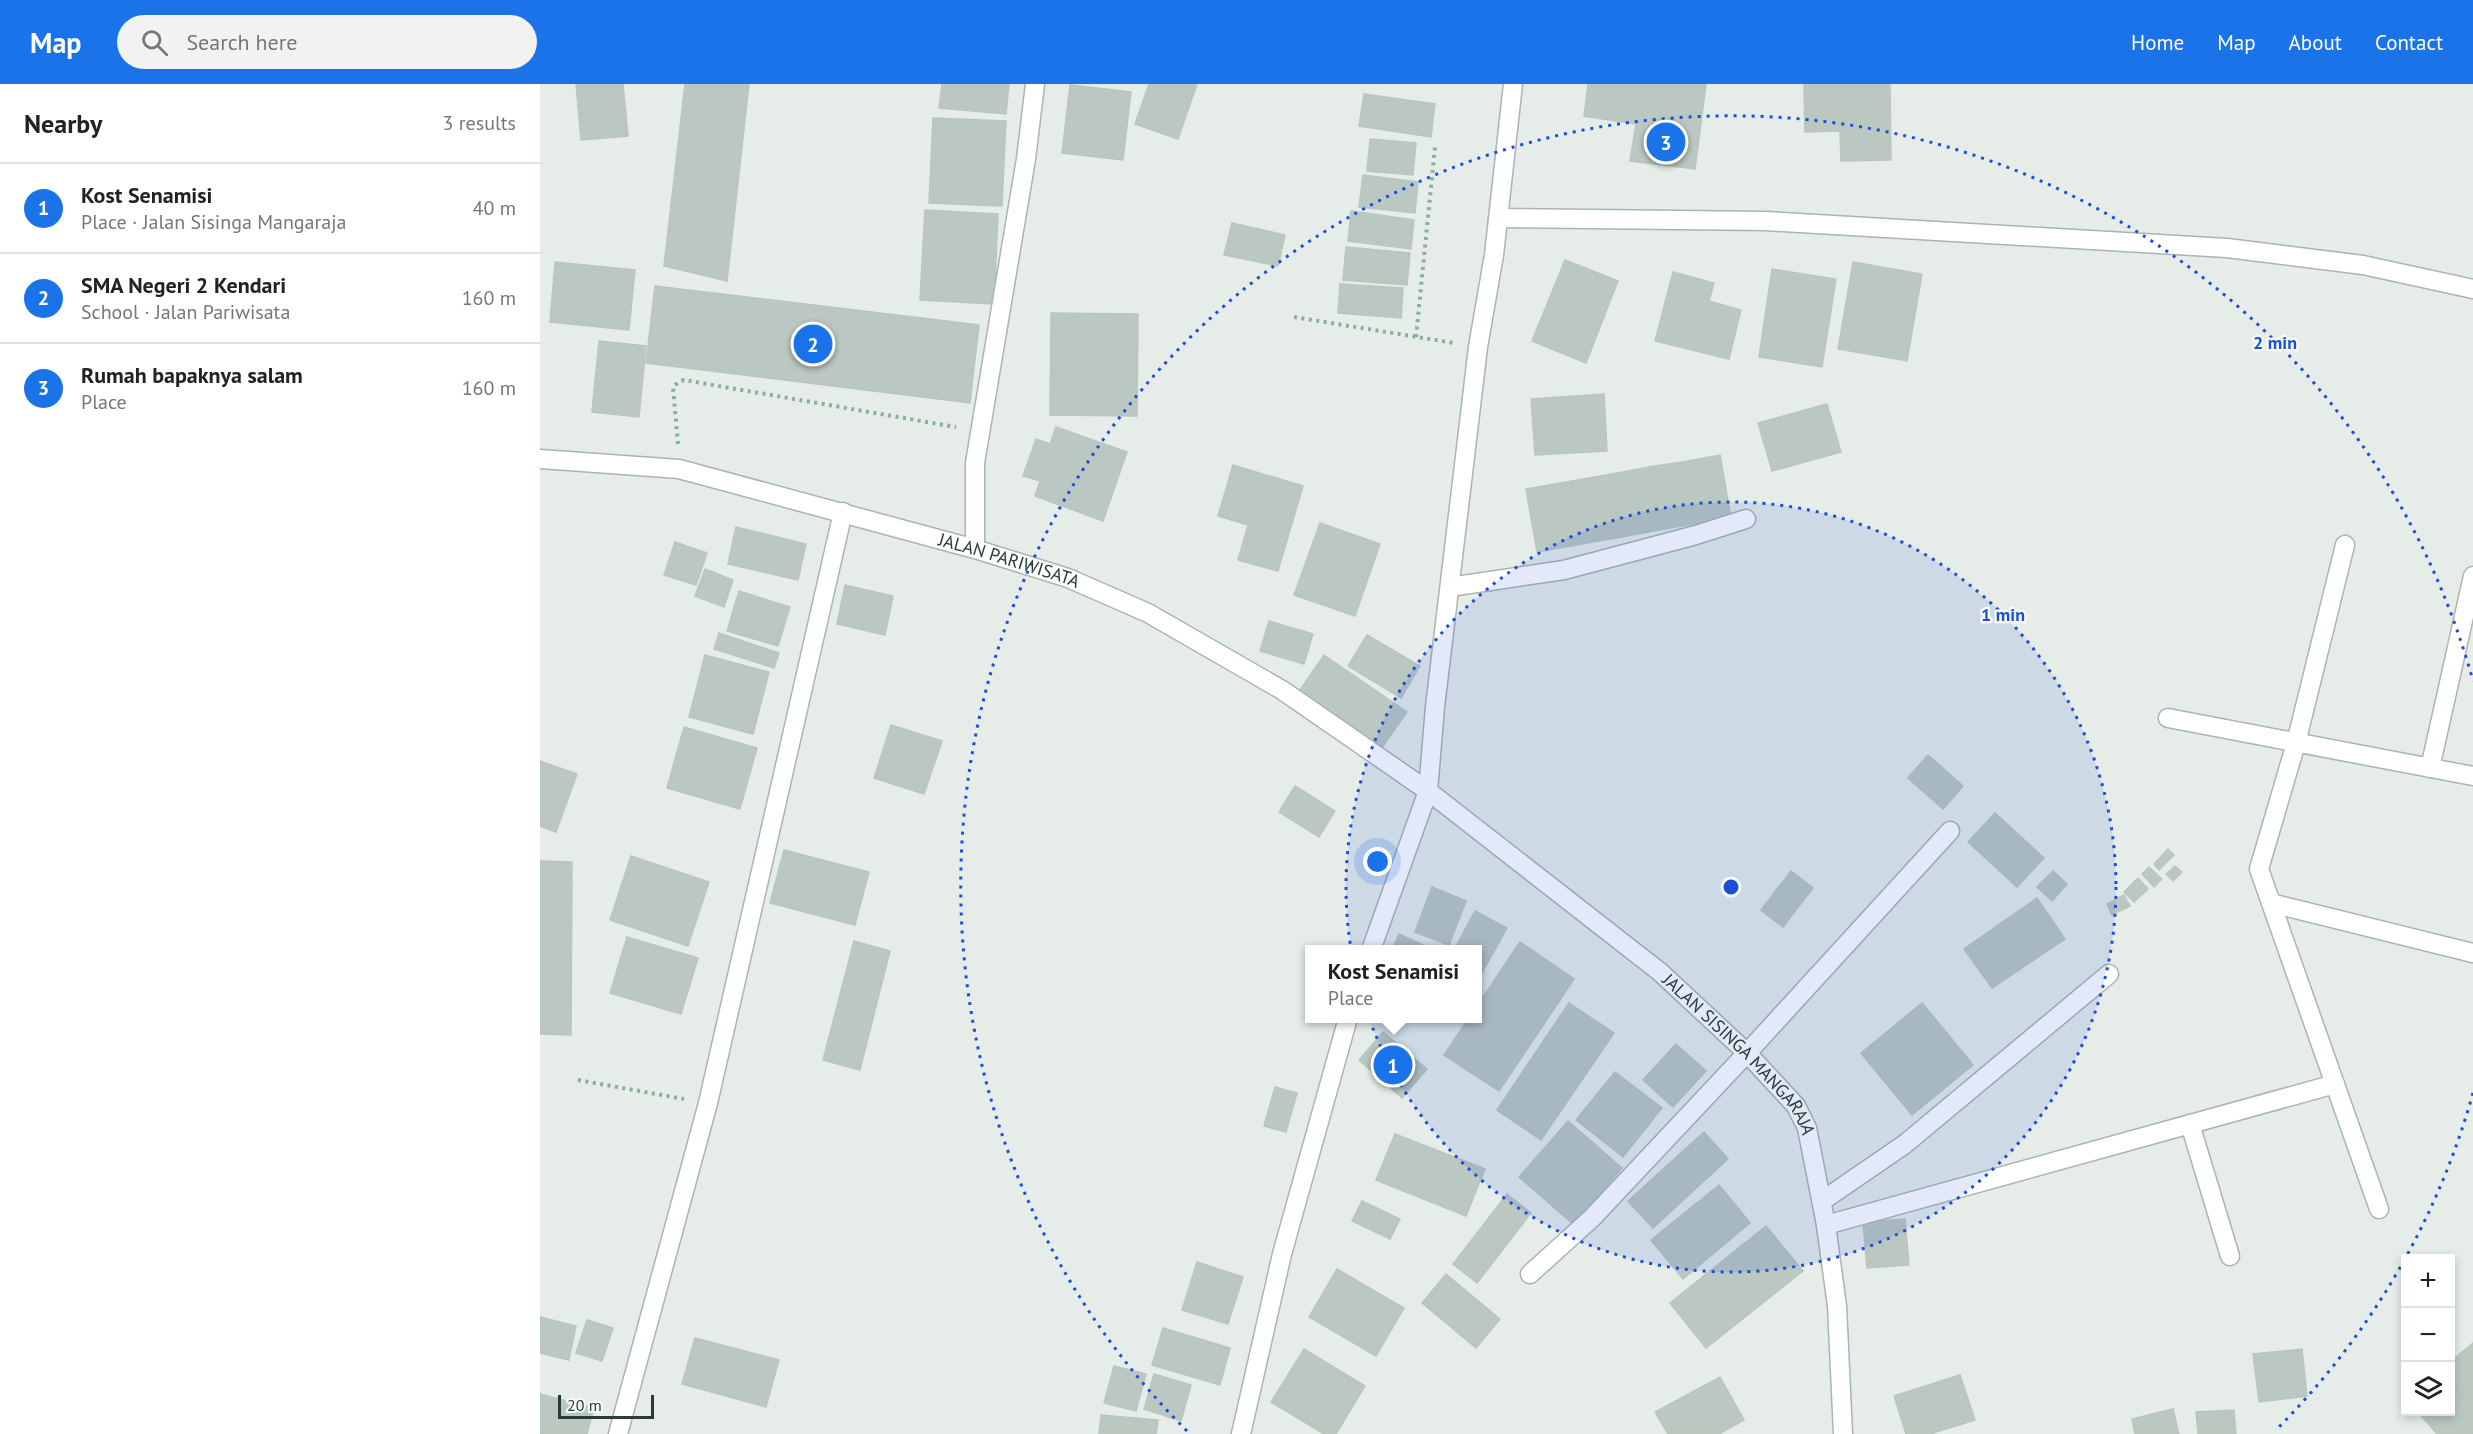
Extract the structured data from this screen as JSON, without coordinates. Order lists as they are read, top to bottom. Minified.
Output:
{"streets":{"street":["JALAN PARIWISATA","JALAN SISINGA MANGARAJA"]},"crossings":[["JALAN PARIWISATA","JALAN SISINGA MANGARAJA"]],"scale_bar":"20 m","page":{"header":"Map","search":"Search here","nav":["Home","Map","About","Contact"],"heading":["Nearby","3 results"],"pins":["3","2","1"],"list":[{"mark":"1","name":"Kost Senamisi","note":"Place · Jalan Sisinga Mangaraja","value":"40 m"},{"mark":"2","name":"SMA Negeri 2 Kendari","note":"School · Jalan Pariwisata","value":"160 m"},{"mark":"3","name":"Rumah bapaknya salam","note":"Place","value":"160 m"}],"popup":["Kost Senamisi","Place"],"map_buttons":["+","−"],"scale":"20 m"},"rings":["2 min","1 min"]}
